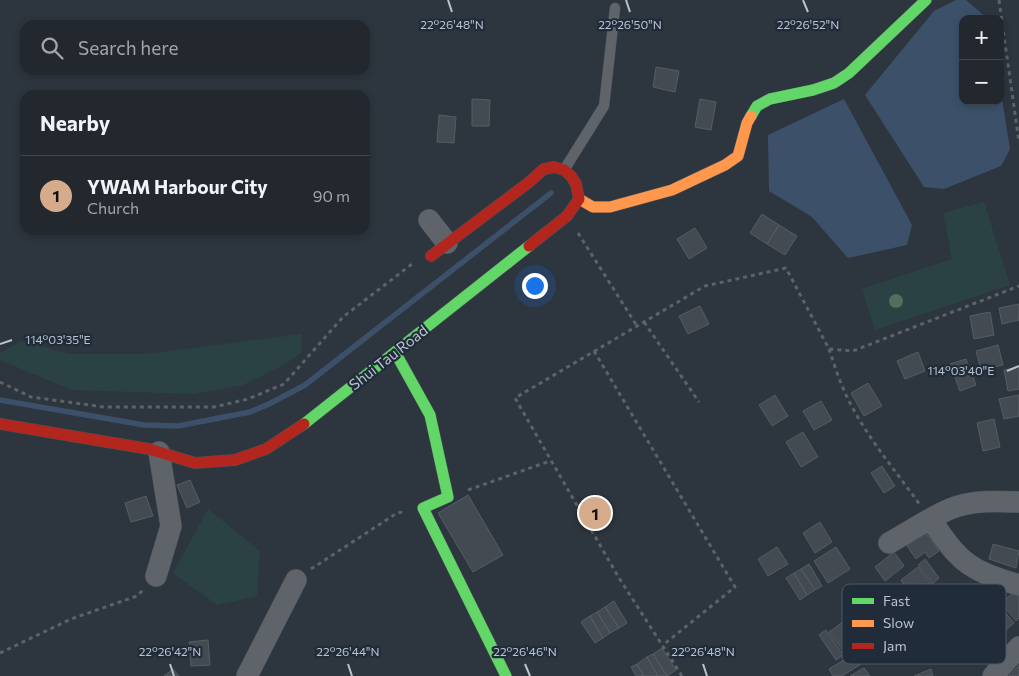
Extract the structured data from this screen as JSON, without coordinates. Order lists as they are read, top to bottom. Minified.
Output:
{"streets":{"street":["Shui Tau Road"]},"legend":["Fast","Slow","Jam"],"page":{"map_buttons":["+","−"],"search":"Search here","heading":"Nearby","list":[{"mark":"1","name":"YWAM Harbour City","note":"Church","value":"90 m"}],"pins":"1"},"coordinates":["22°26'48\"N","22°26'50\"N","22°26'52\"N","114°03'35\"E","114°03'40\"E","22°26'42\"N","22°26'44\"N","22°26'46\"N"]}
